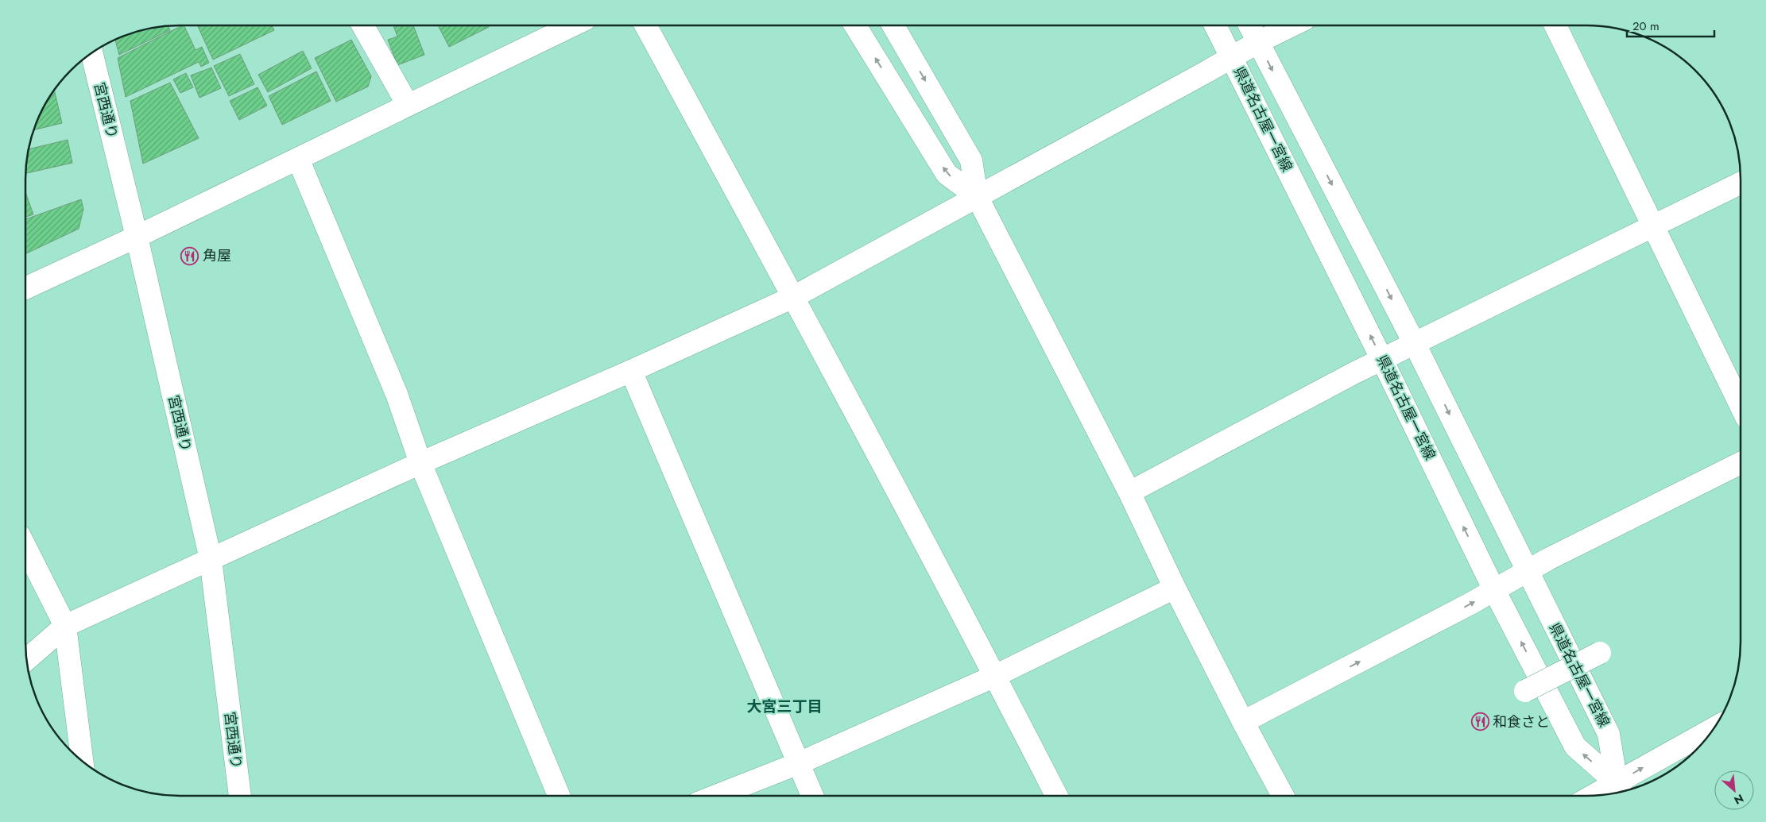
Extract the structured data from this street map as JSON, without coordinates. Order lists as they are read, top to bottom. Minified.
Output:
{"streets":{"street":["宮西通り","県道名古屋一宮線"]},"districts":["大宮三丁目"],"places":{"restaurant":["角屋","和食さと"]},"scale_bar":"20 m","north":"bottom right"}
